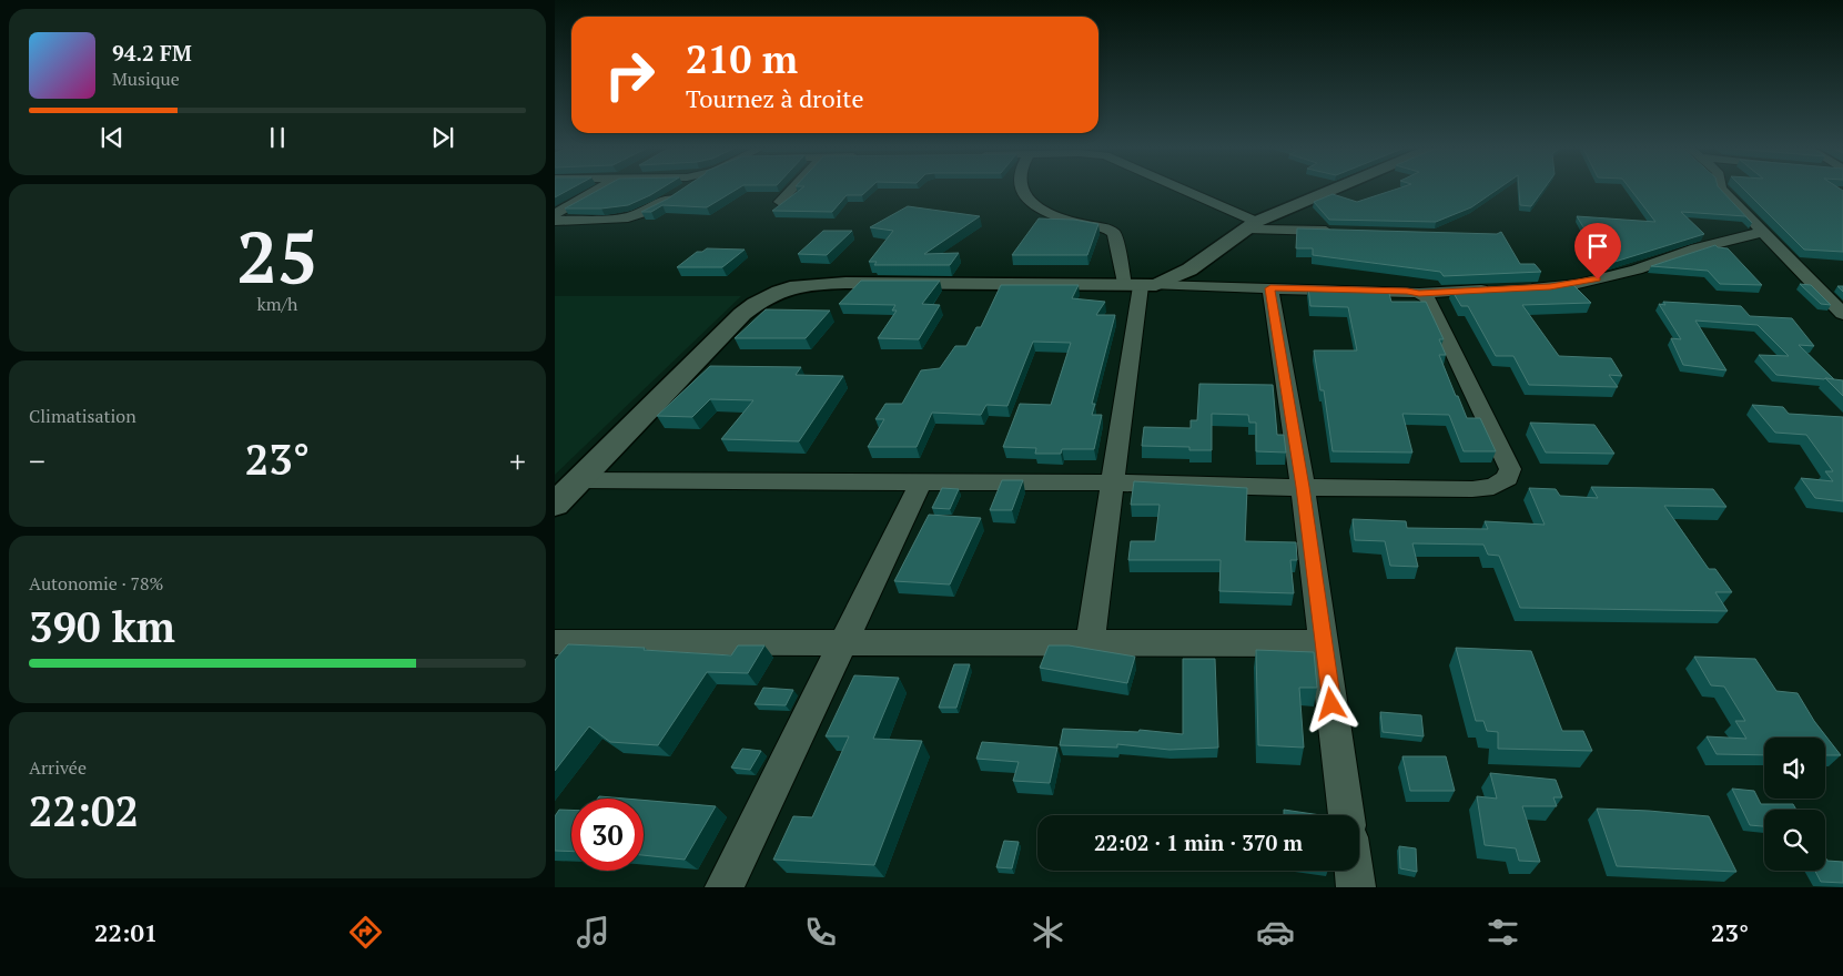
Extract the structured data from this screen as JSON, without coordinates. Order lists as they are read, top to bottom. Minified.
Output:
{"page":{"turn":["210 m","Tournez à droite"],"song":["94.2 FM","Musique"],"tile":[["25","km/h"],"Climatisation",["Autonomie · 78%","390 km"],["Arrivée","22:02"]],"heat":["−","23°","+"],"limit":"30","trip":"22:02 · 1 min · 370 m","tabs":["22:01","23°"]}}
